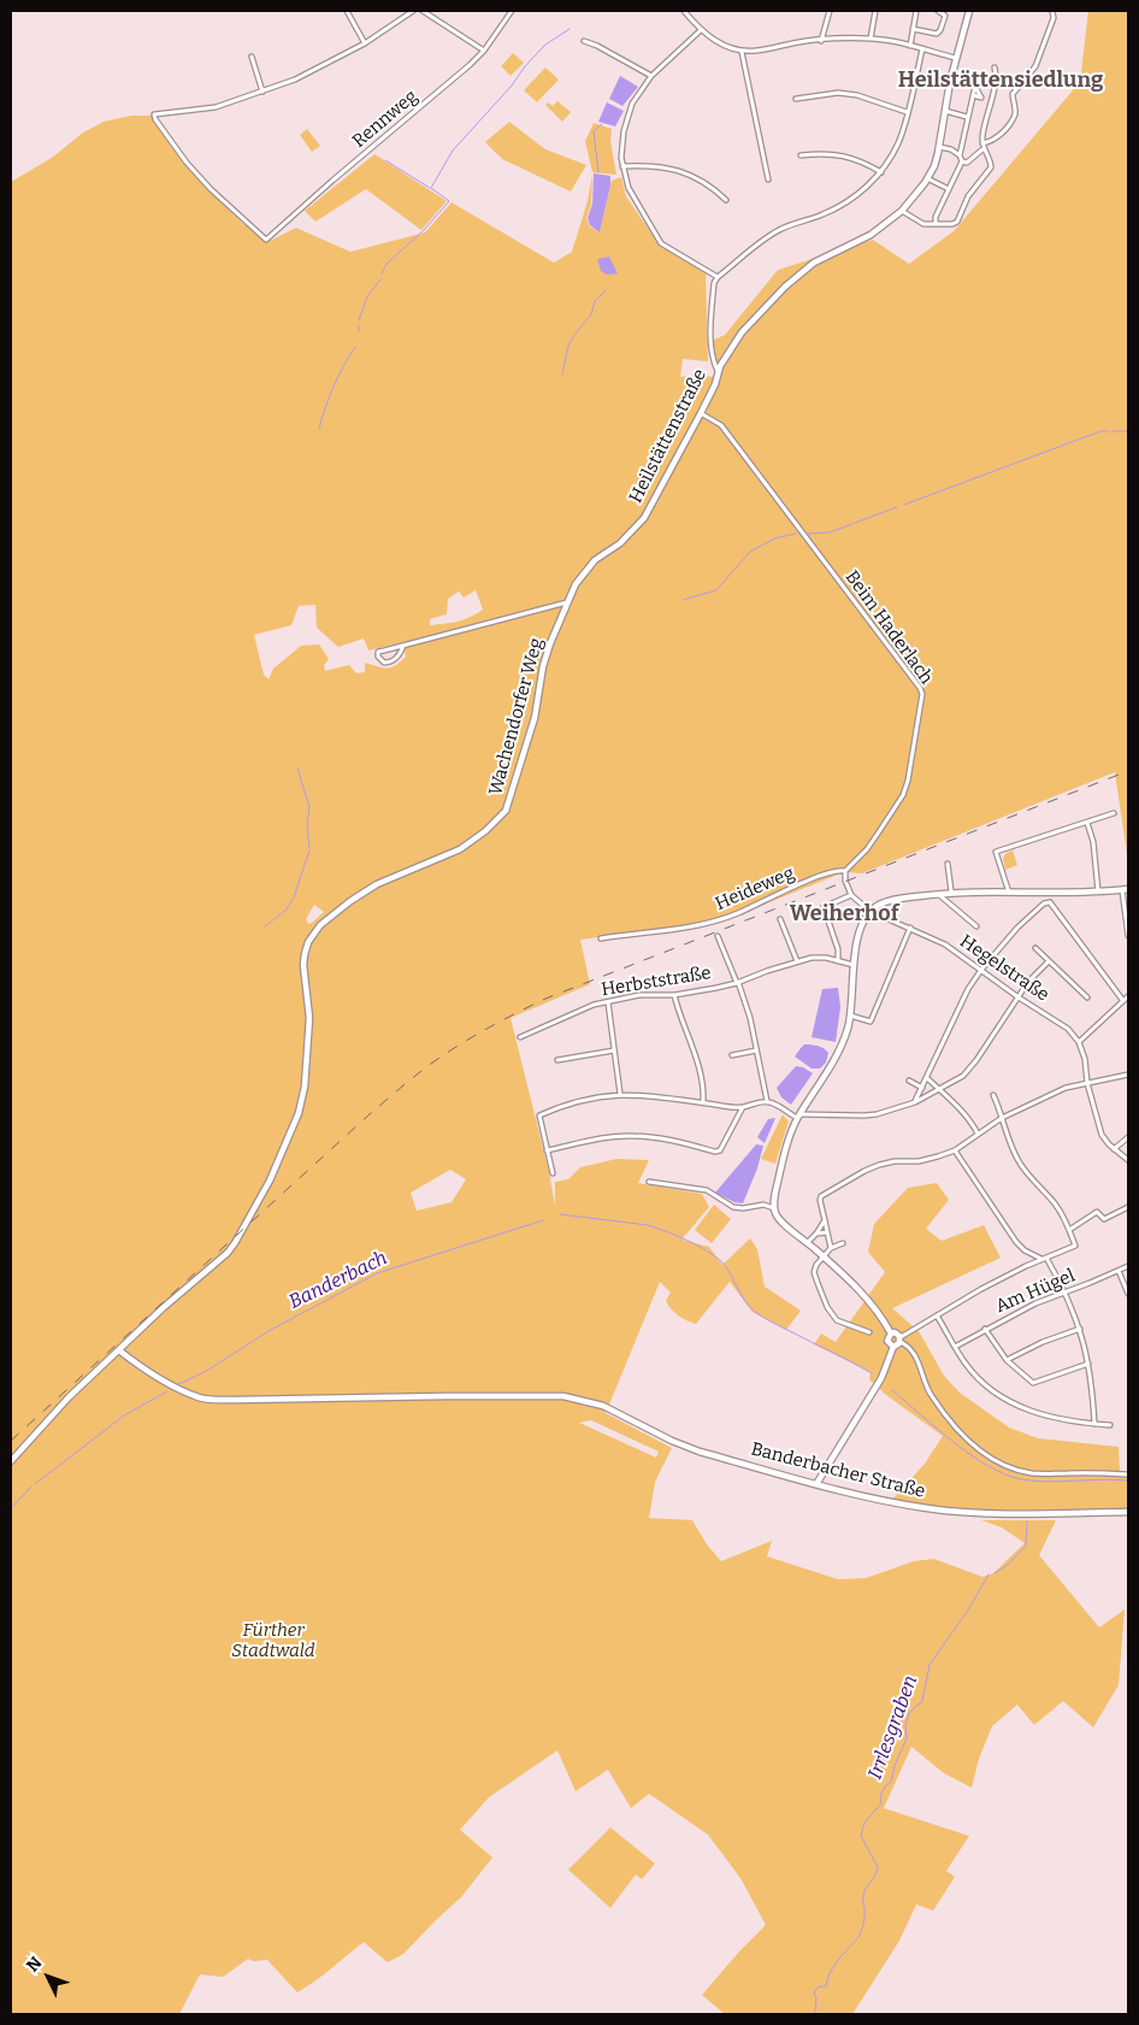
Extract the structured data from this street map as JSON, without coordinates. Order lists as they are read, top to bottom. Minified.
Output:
{"streets":{"street":["Rennweg","Heilstättenstraße","Beim Haderlach","Wachendorfer Weg","Heideweg","Hegelstraße","Herbststraße","Am Hügel","Banderbacher Straße"]},"crossings":[["Heilstättenstraße","Beim Haderlach"],["Heilstättenstraße","Wachendorfer Weg"],["Beim Haderlach","Heideweg"],["Wachendorfer Weg","Banderbacher Straße"]],"districts":["Heilstättensiedlung","Weiherhof"],"water":["Banderbach","Irrlesgraben"],"parks":["Fürther Stadtwald"],"north":"top left"}
